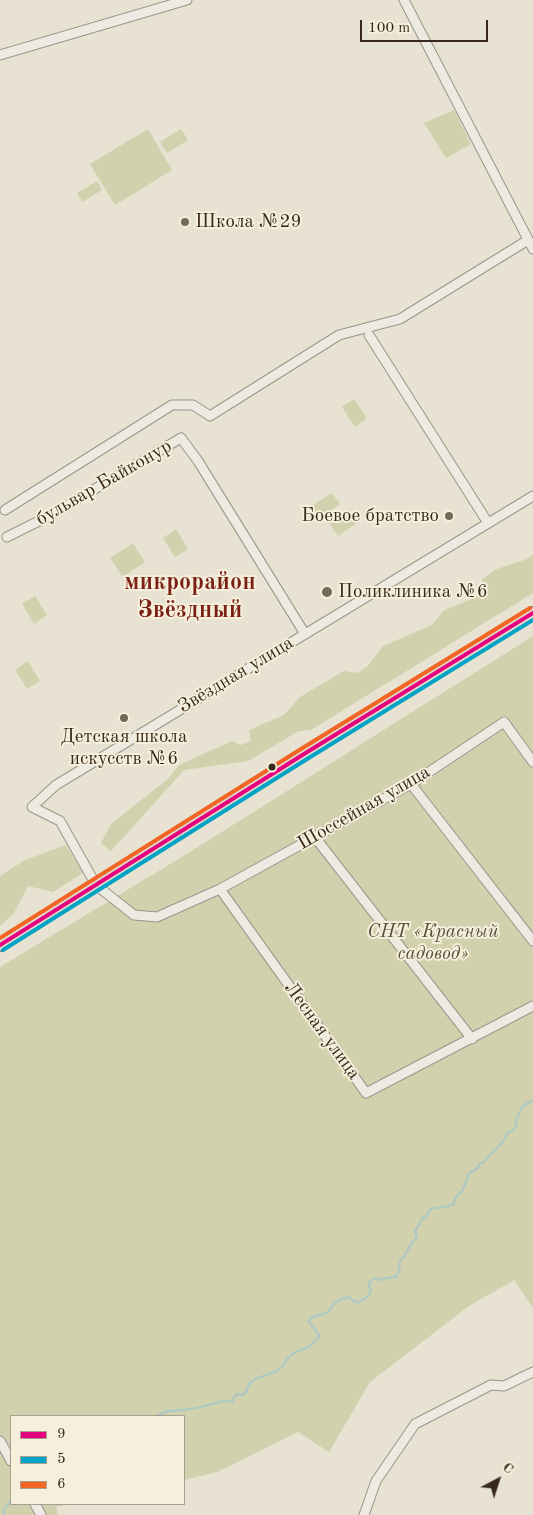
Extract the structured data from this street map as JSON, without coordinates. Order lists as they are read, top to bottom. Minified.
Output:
{"streets":{"street":["бульвар Байконур","Звёздная улица","Шоссейная улица","Лесная улица"]},"crossings":[["бульвар Байконур","Звёздная улица"],["Звёздная улица","Шоссейная улица"],["Шоссейная улица","Лесная улица"]],"districts":["микрорайон Звёздный"],"parks":["СНТ «Красный садовод»"],"places":["Школа №29","Боевое братство","Поликлиника №6","Детская школа искусств №6"],"lines":["transit line 6","transit line 9","transit line 5"],"legend":["9","5","6"],"scale_bar":"100 m","north":"top right"}
